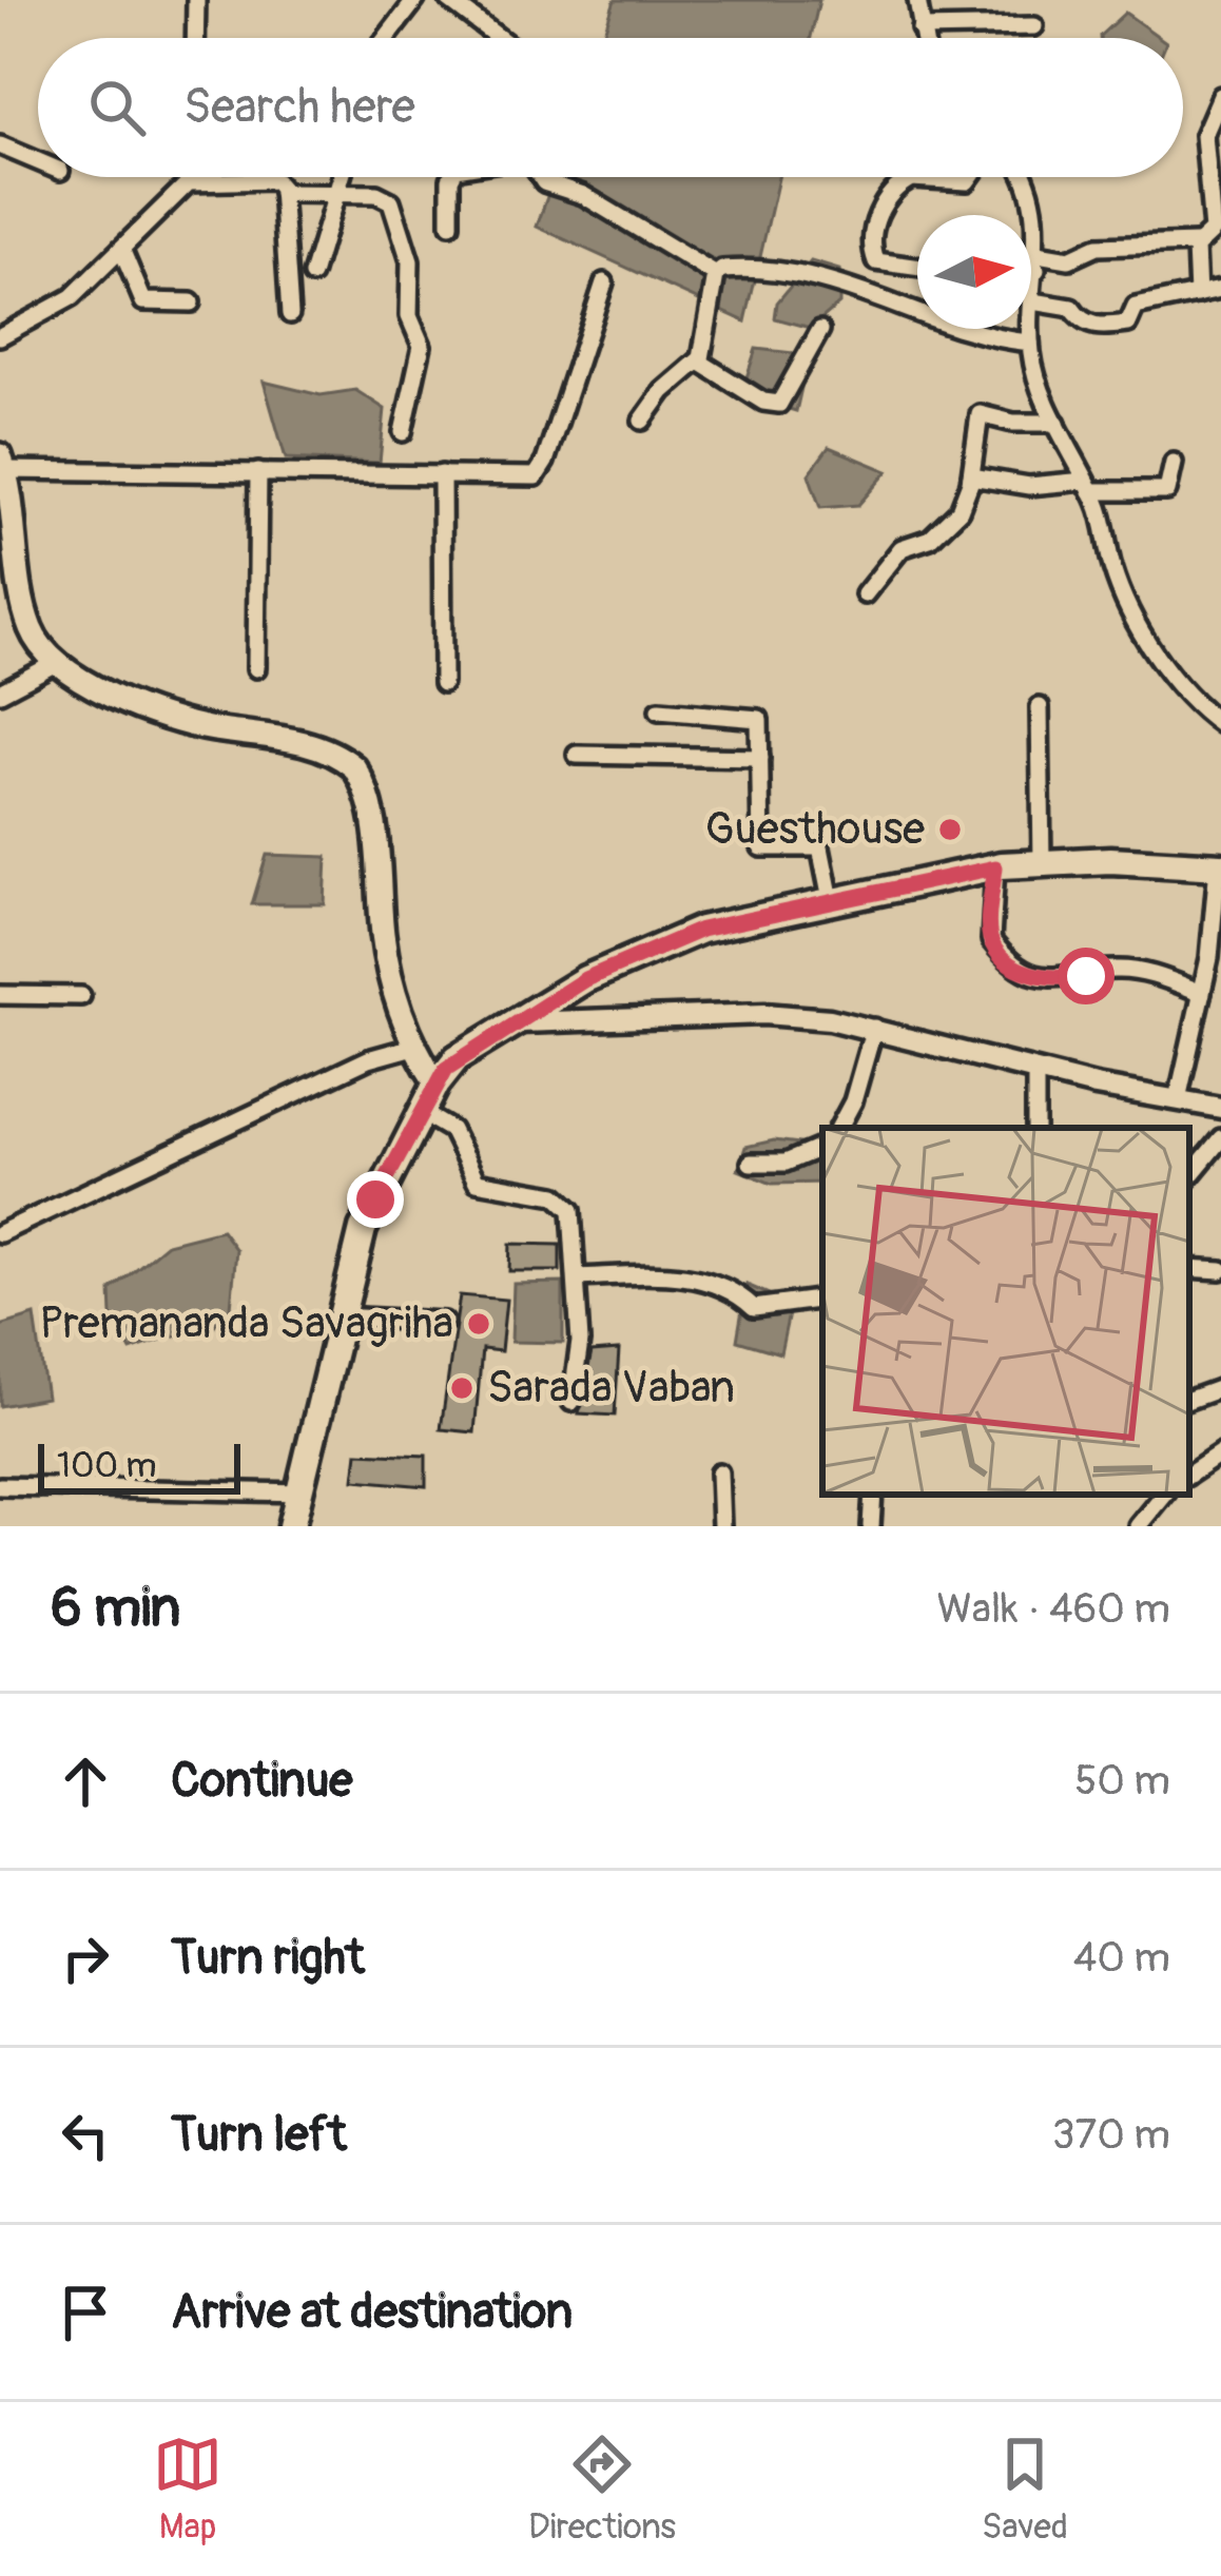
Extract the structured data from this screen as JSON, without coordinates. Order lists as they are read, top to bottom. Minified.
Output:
{"places":["Guesthouse","Premananda Savagriha","Sarada Vaban"],"scale_bar":"100 m","north":"right","page":{"search":"Search here","scale":"100 m","heading":["6 min","Walk · 460 m"],"list":[["Continue","50 m"],["Turn right","40 m"],["Turn left","370 m"],"Arrive at destination"],"nav":["Map","Directions","Saved"]}}
